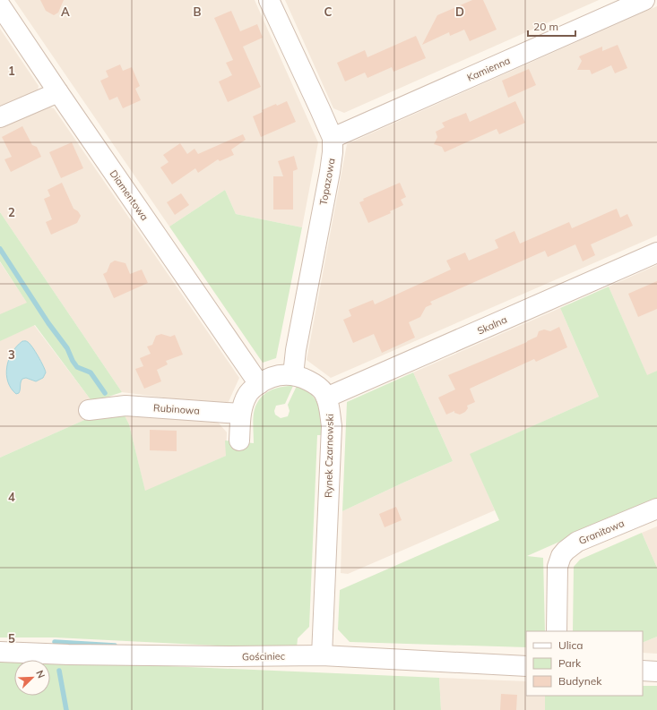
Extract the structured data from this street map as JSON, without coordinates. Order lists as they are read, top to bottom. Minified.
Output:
{"streets":{"street":["Kamienna","Topazowa","Diamentowa","Skalna","Rubinowa","Rynek Czarnowski","Granitowa","Gościniec"]},"crossings":[["Kamienna","Topazowa"],["Topazowa","Rynek Czarnowski"],["Diamentowa","Rynek Czarnowski"],["Skalna","Rynek Czarnowski"],["Rubinowa","Rynek Czarnowski"],["Rynek Czarnowski","Gościniec"]],"legend":["Ulica","Park","Budynek"],"scale_bar":"20 m","north":"top right","grid":{"columns":["A","B","C","D"],"rows":["1","2","3","4","5"]}}
